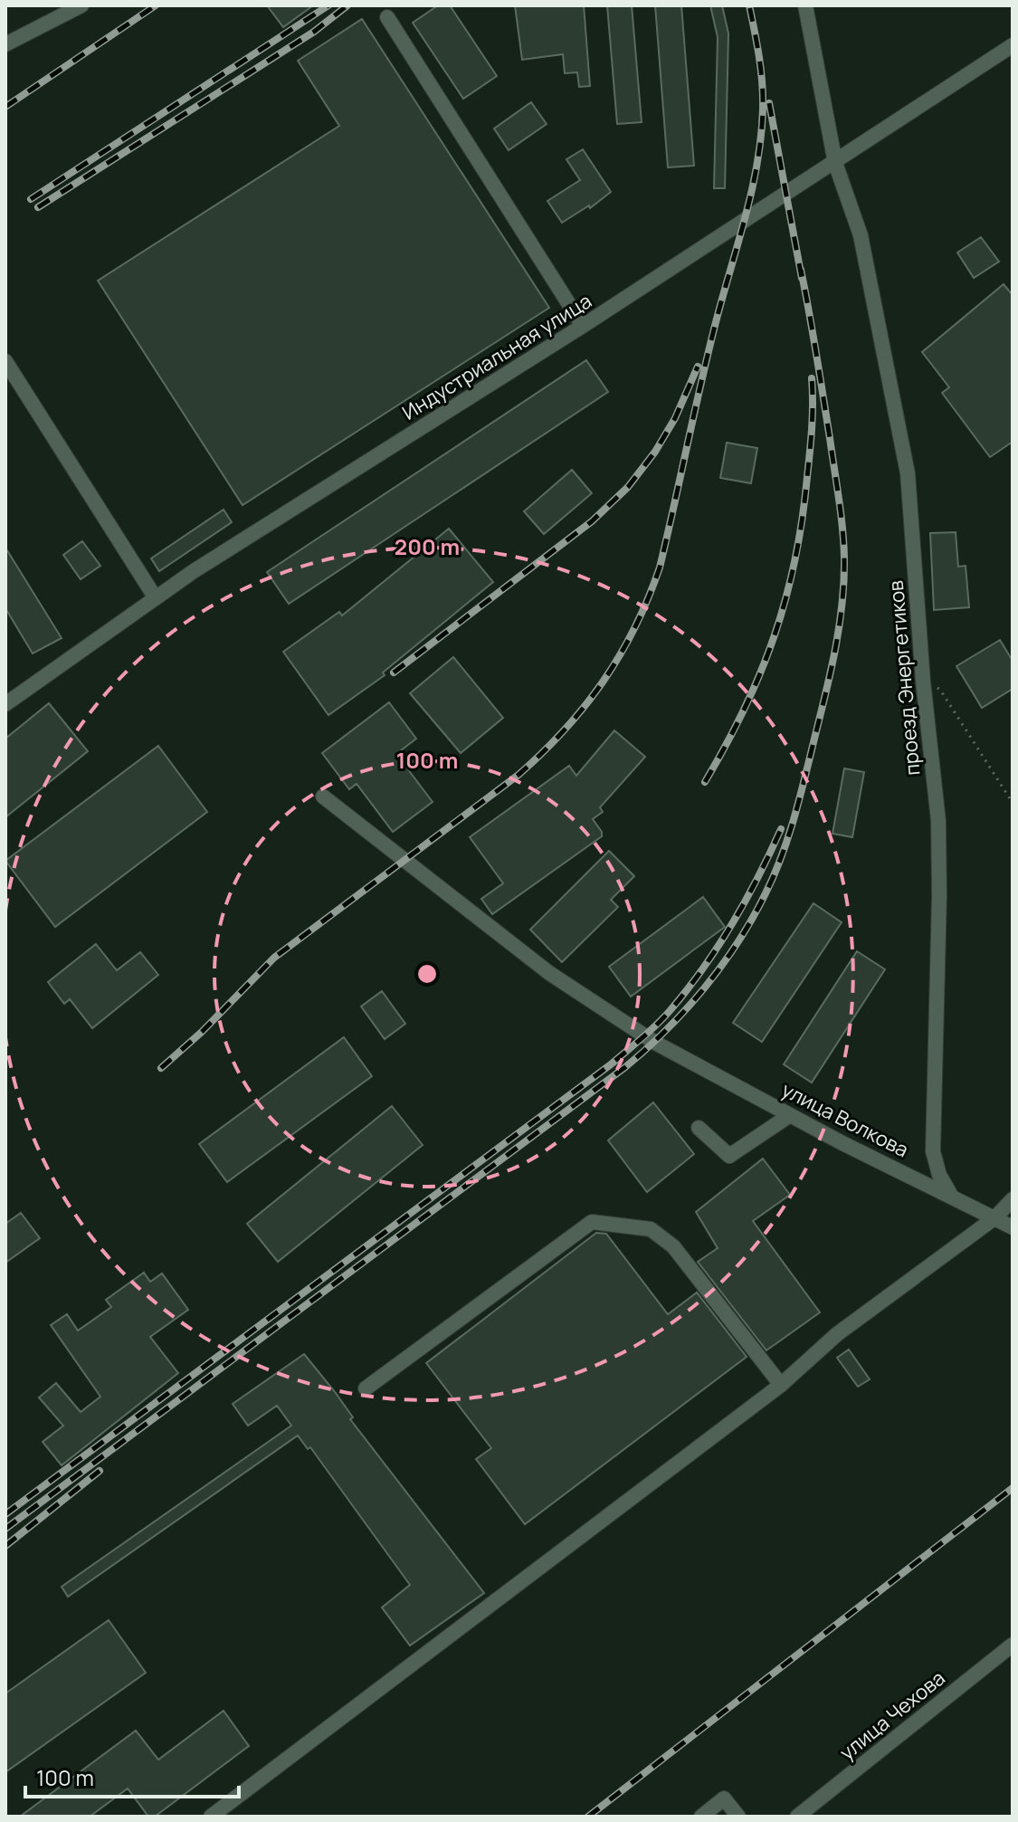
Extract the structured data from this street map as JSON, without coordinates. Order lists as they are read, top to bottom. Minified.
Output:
{"streets":{"street":["Индустриальная улица","проезд Энергетиков","улица Волкова","улица Чехова"]},"crossings":[["Индустриальная улица","проезд Энергетиков"],["проезд Энергетиков","улица Волкова"]],"scale_bar":"100 m","rings":["200 m","100 m"]}
